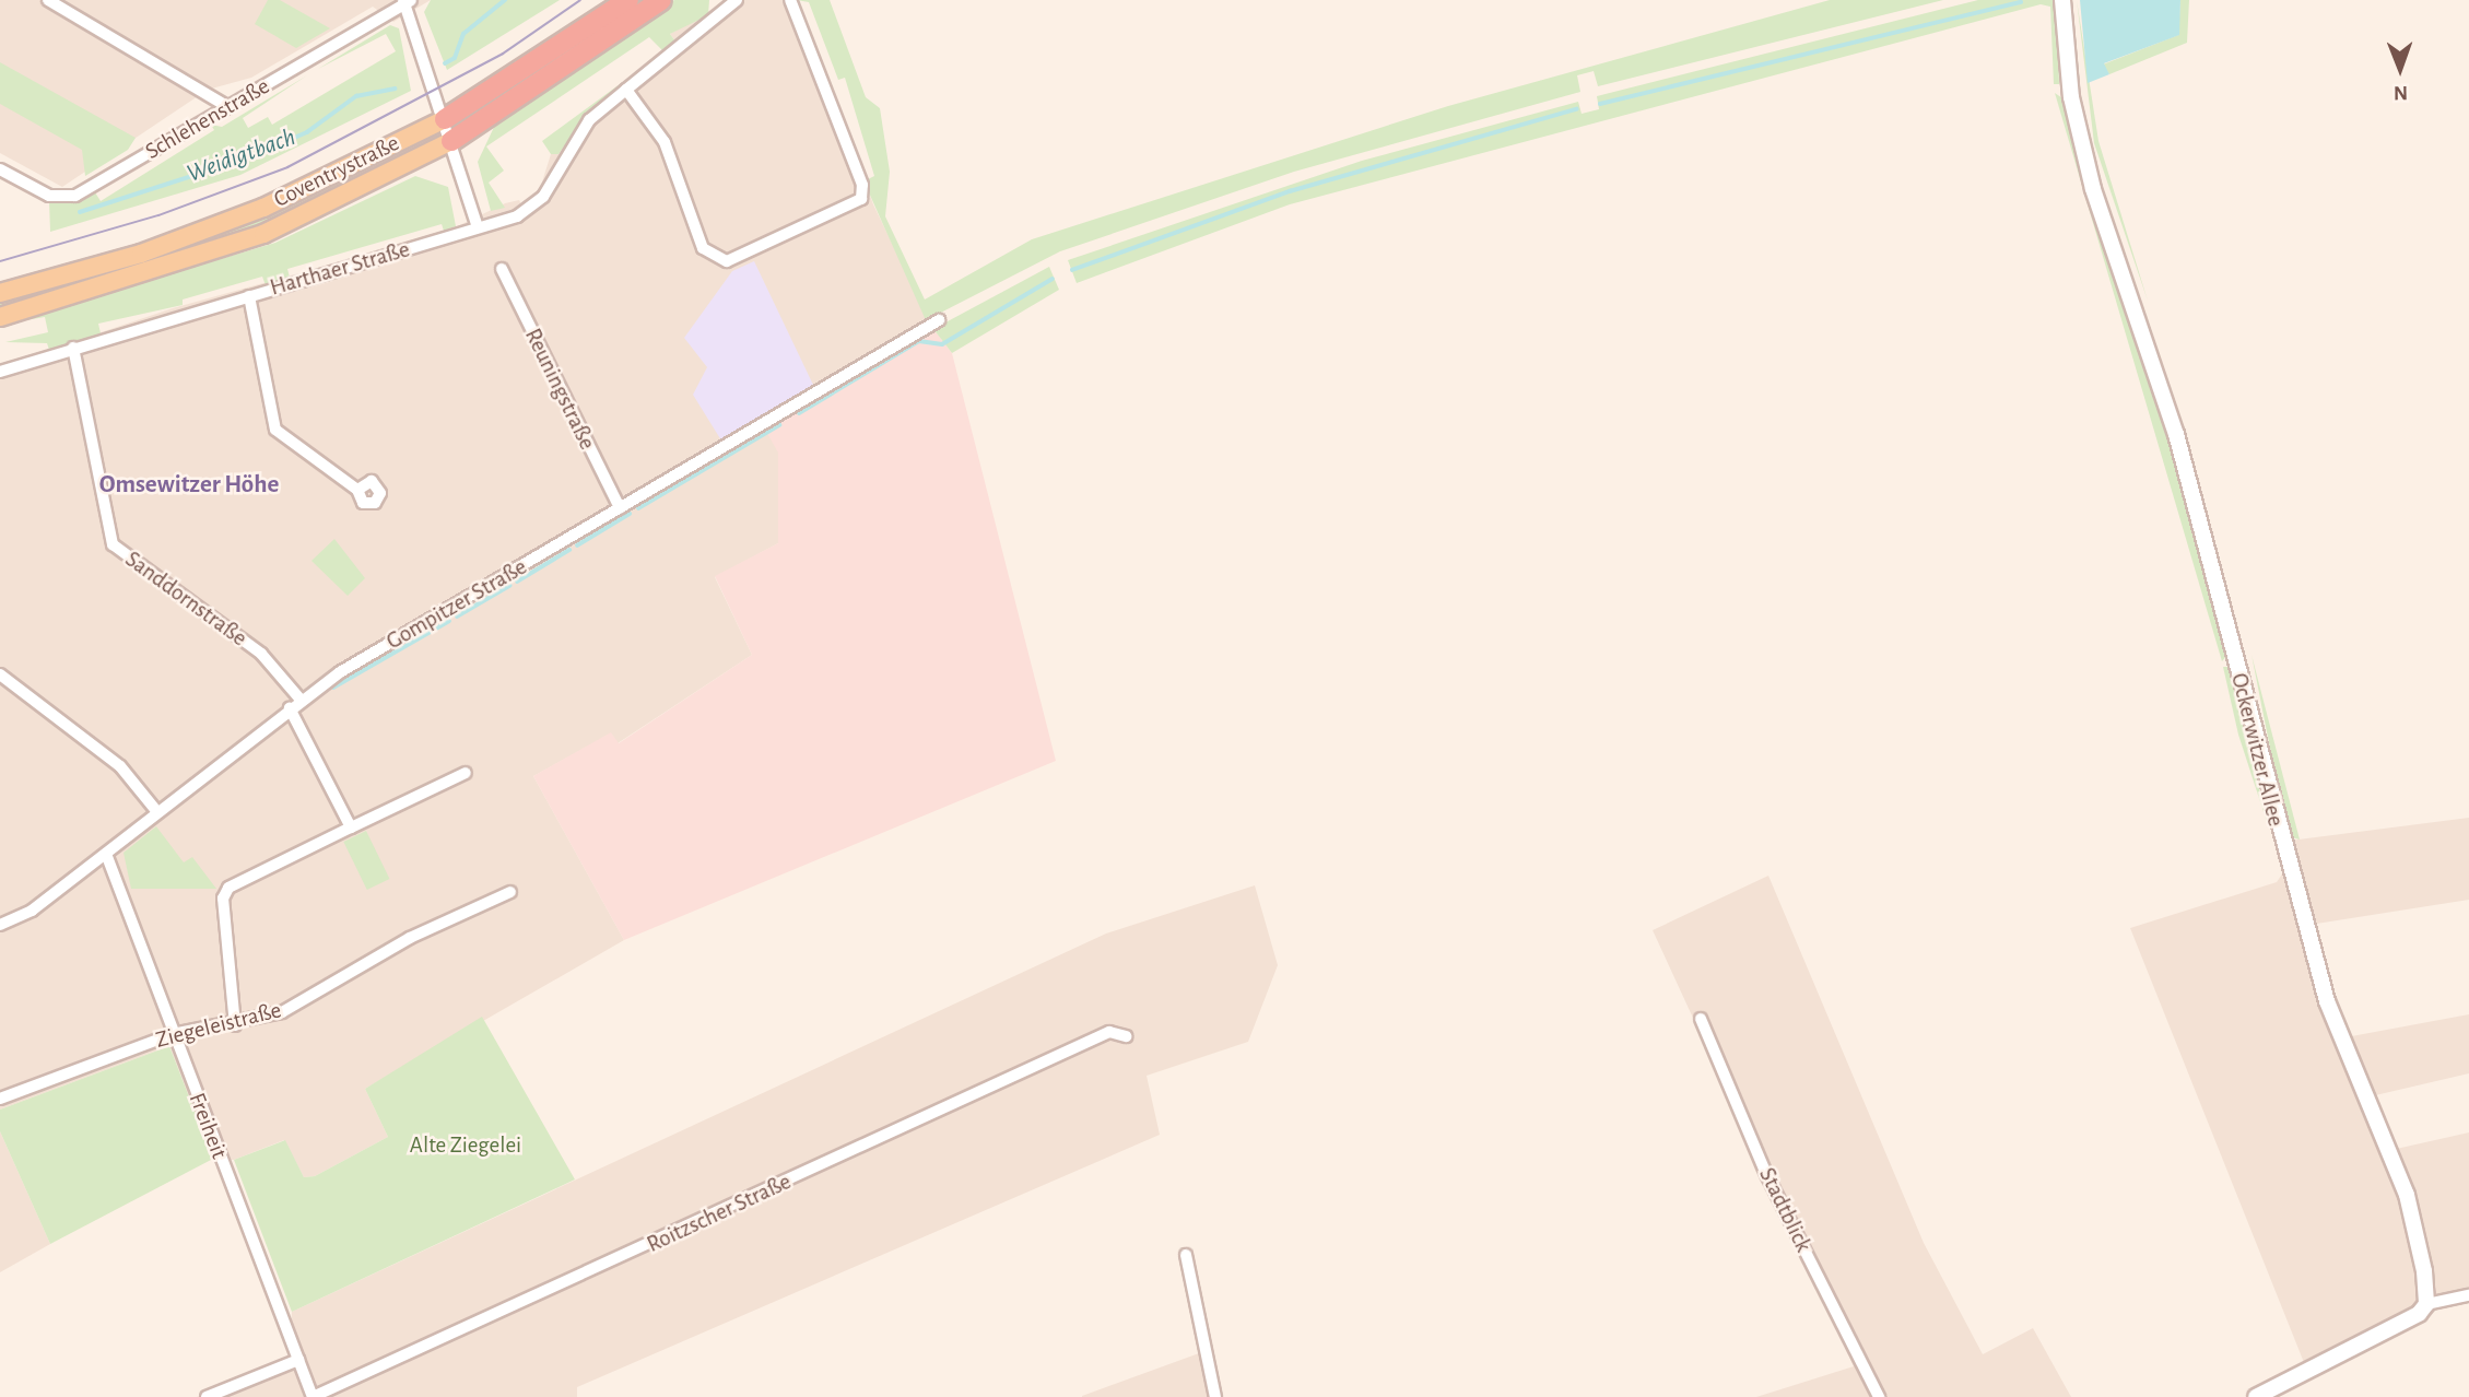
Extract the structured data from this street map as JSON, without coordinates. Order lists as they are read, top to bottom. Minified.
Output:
{"streets":{"highway":["Coventrystraße"],"street":["Schlehenstraße","Harthaer Straße","Reuningstraße","Sanddornstraße","Gompitzer Straße","Ockerwitzer Allee","Ziegeleistraße","Freiheit","Stadtblick","Roitzscher Straße"]},"crossings":[["Harthaer Straße","Sanddornstraße"],["Reuningstraße","Gompitzer Straße"],["Sanddornstraße","Gompitzer Straße"],["Gompitzer Straße","Freiheit"],["Ziegeleistraße","Freiheit"],["Freiheit","Roitzscher Straße"]],"districts":["Omsewitzer Höhe"],"water":["Weidigtbach"],"parks":["Alte Ziegelei"],"north":"bottom"}
